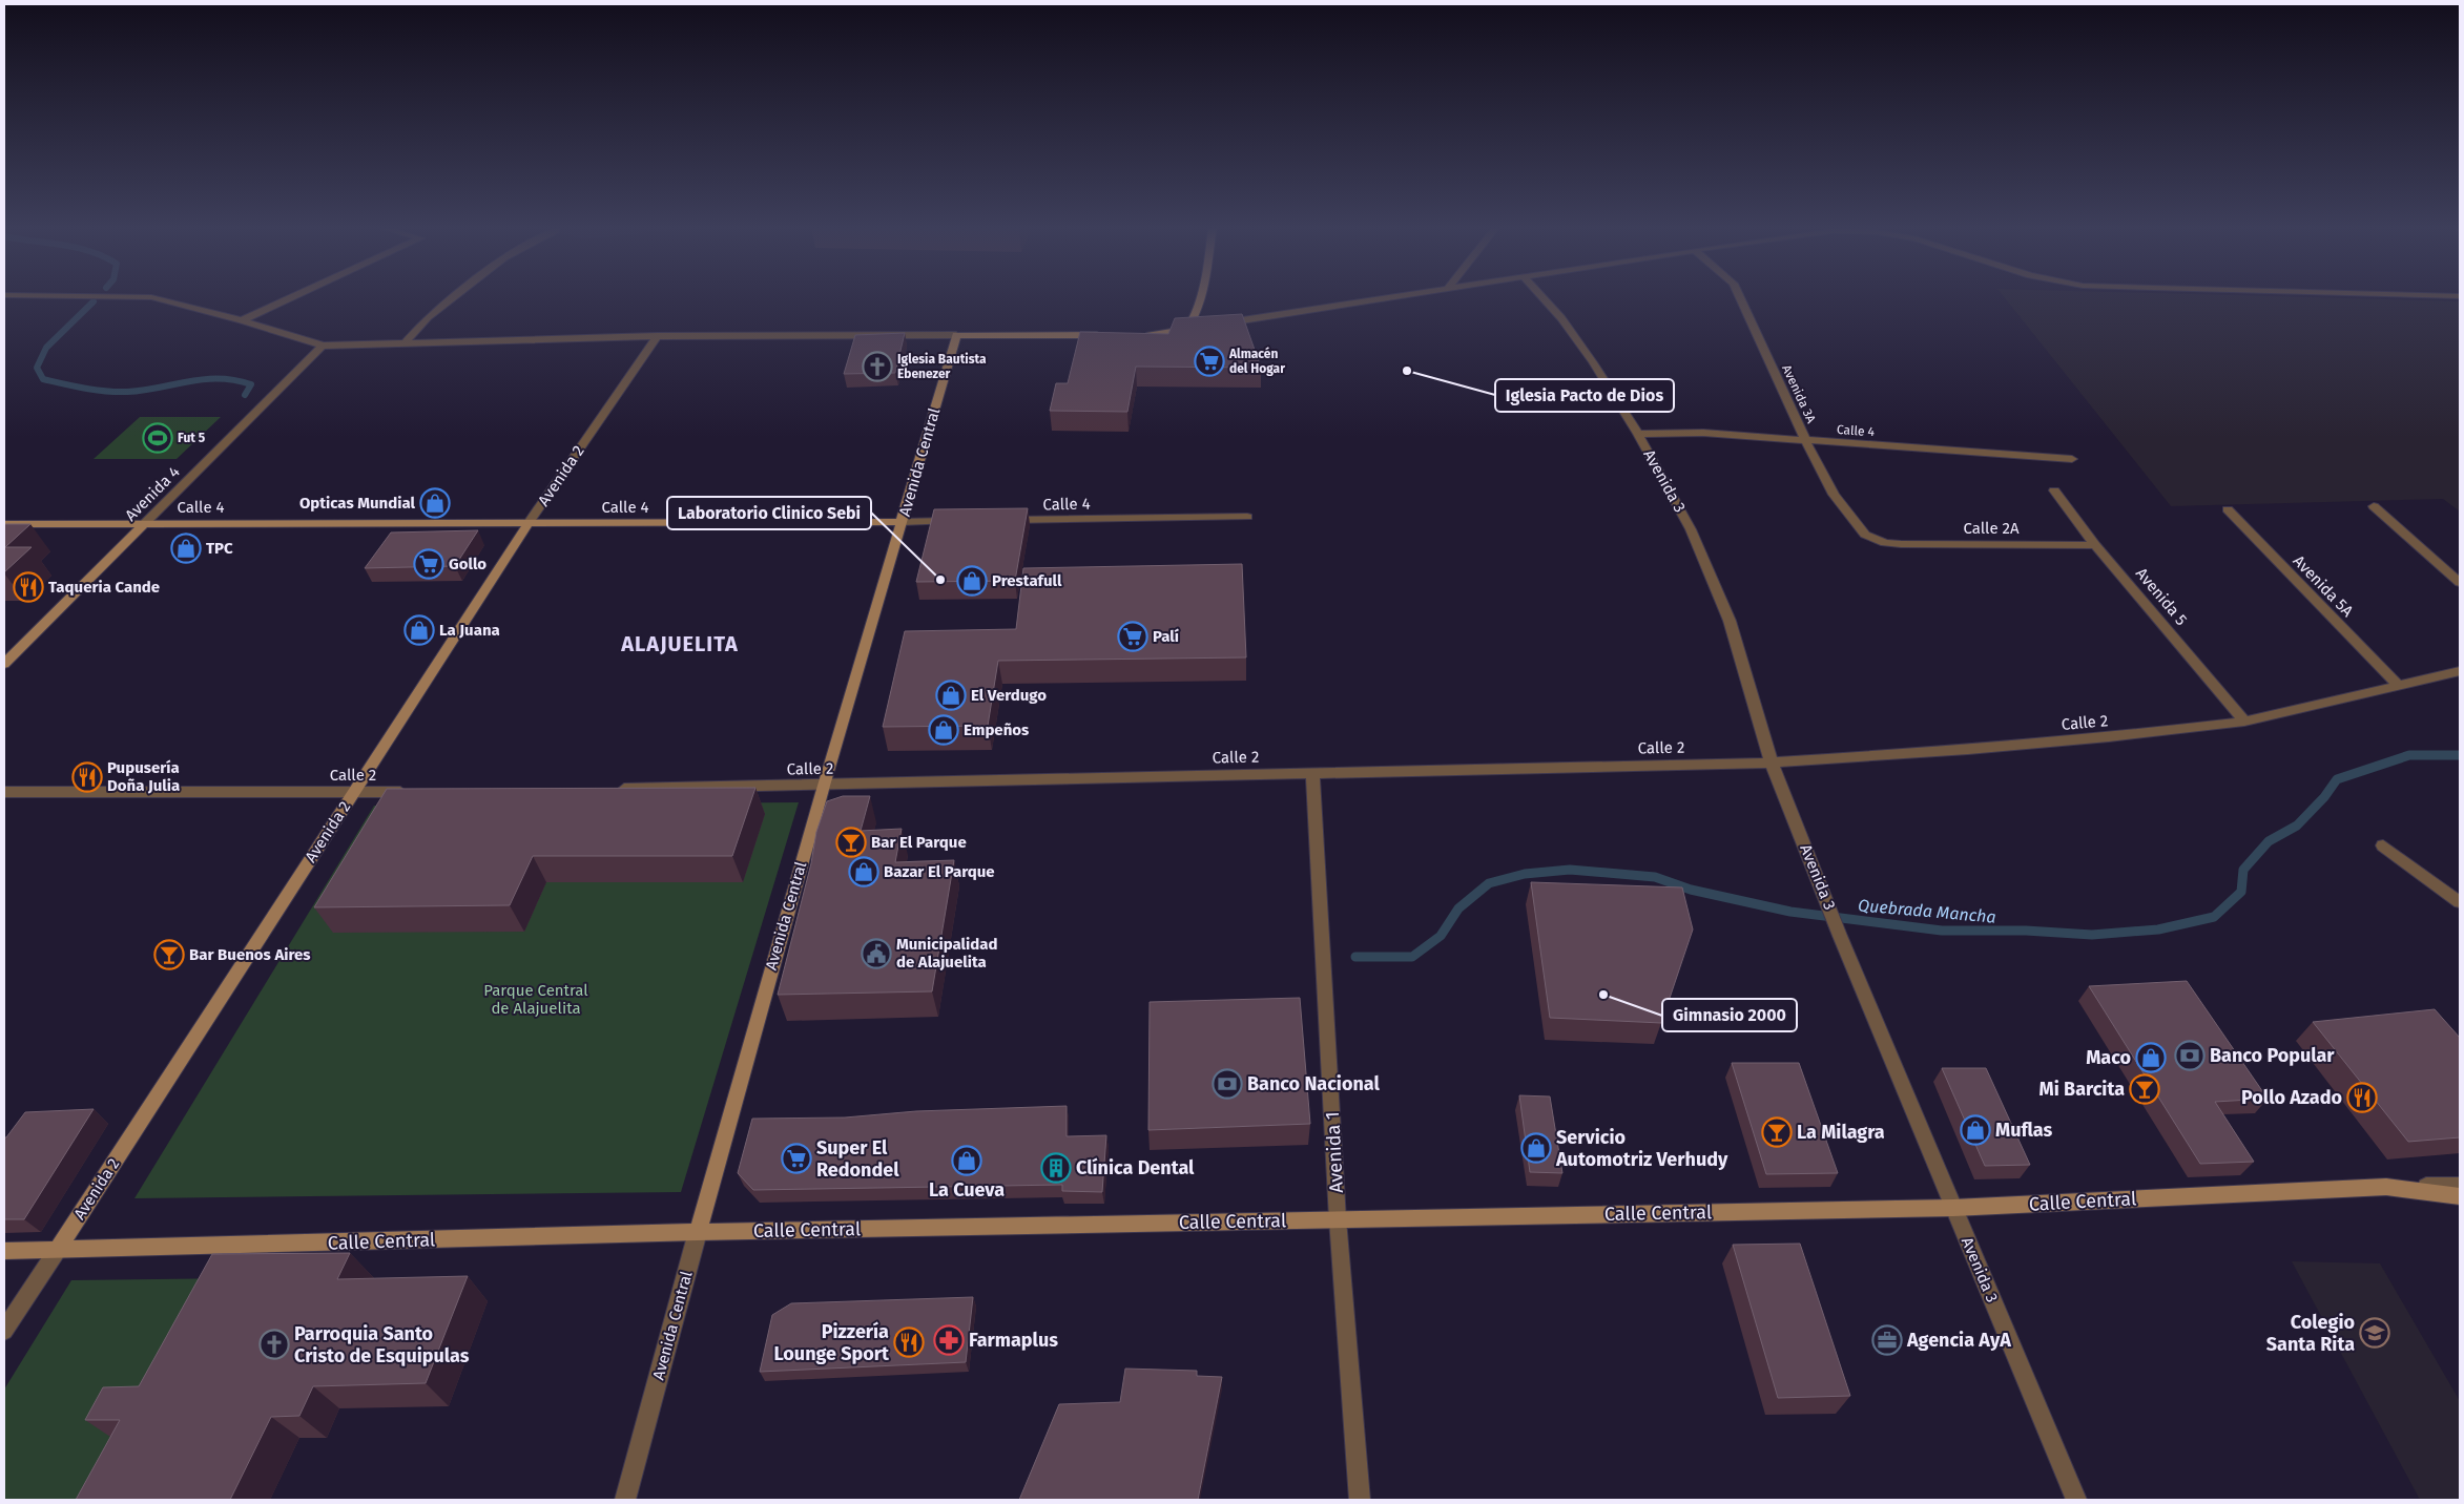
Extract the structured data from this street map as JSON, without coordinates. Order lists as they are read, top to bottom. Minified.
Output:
{"streets":{"street":["Avenida 3A","Calle 4","Avenida Central","Avenida 2","Avenida 3","Avenida 4","Calle 2A","Avenida 5A","Avenida 5","Calle 2","Avenida 1","Calle Central"]},"crossings":[["Avenida 3A","Calle 4"],["Avenida 3A","Calle 2A"],["Calle 4","Avenida Central"],["Calle 4","Avenida 2"],["Calle 4","Avenida 3"],["Calle 4","Avenida 4"],["Avenida Central","Calle 2"],["Avenida Central","Calle Central"],["Avenida 2","Calle 2"],["Avenida 2","Calle Central"],["Avenida 3","Calle 2"],["Avenida 3","Calle Central"],["Calle 2A","Avenida 5"],["Avenida 5A","Calle 2"],["Avenida 5","Calle 2"],["Calle 2","Avenida 1"],["Avenida 1","Calle Central"]],"districts":["ALAJUELITA"],"water":["Quebrada Mancha"],"parks":["Parque Central de Alajuelita"],"places":{"supermarket":["Almacén del Hogar","Gollo","Palí","Super El Redondel"],"church":["Iglesia Bautista Ebenezer","Parroquia Santo Cristo de Esquipulas"],"other":["Iglesia Pacto de Dios","Laboratorio Clinico Sebi","Gimnasio 2000"],"sports":["Fut 5"],"shop":["Opticas Mundial","TPC","Prestafull","La Juana","El Verdugo","Empeños","Bazar El Parque","Maco","Muflas","Servicio Automotriz Verhudy","La Cueva"],"restaurant":["Taqueria Cande","Pupusería Doña Julia","Pollo Azado","Pizzería Lounge Sport"],"bar":["Bar El Parque","Bar Buenos Aires","Mi Barcita","La Milagra"],"public building":["Municipalidad de Alajuelita"],"bank":["Banco Popular","Banco Nacional"],"building":["Clínica Dental"],"school or university":["Colegio Santa Rita"],"pharmacy":["Farmaplus"],"office":["Agencia AyA"]}}
